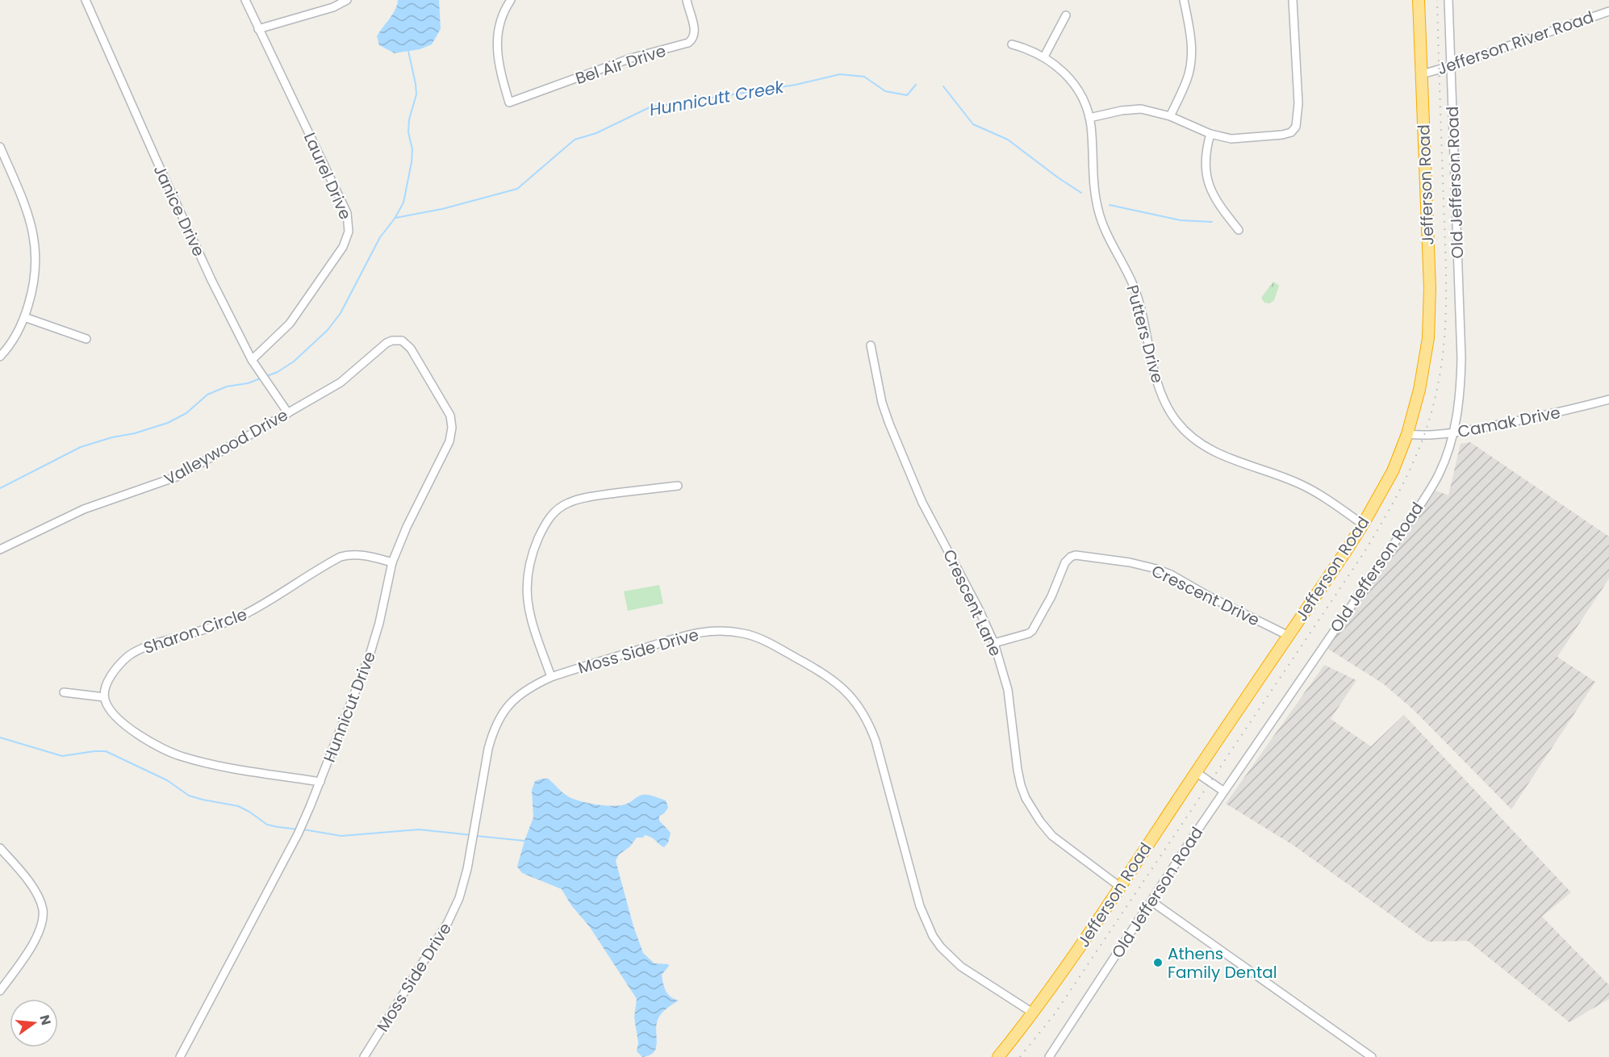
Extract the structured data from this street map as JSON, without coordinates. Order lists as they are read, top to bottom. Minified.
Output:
{"streets":{"highway":["Jefferson Road"],"street":["Jefferson River Road","Bel Air Drive","Laurel Drive","Old Jefferson Road","Janice Drive","Putters Drive","Camak Drive","Valleywood Drive","Crescent Drive","Crescent Lane","Sharon Circle","Moss Side Drive","Hunnicut Drive"]},"crossings":[["Jefferson River Road","Old Jefferson Road"],["Jefferson River Road","Jefferson Road"],["Laurel Drive","Janice Drive"],["Old Jefferson Road","Camak Drive"],["Jefferson Road","Putters Drive"],["Jefferson Road","Camak Drive"],["Jefferson Road","Crescent Drive"],["Jefferson Road","Crescent Lane"],["Jefferson Road","Moss Side Drive"],["Janice Drive","Valleywood Drive"],["Valleywood Drive","Hunnicut Drive"],["Crescent Drive","Crescent Lane"],["Sharon Circle","Hunnicut Drive"]],"water":["Hunnicutt Creek"],"places":["Athens Family Dental"],"north":"right"}
